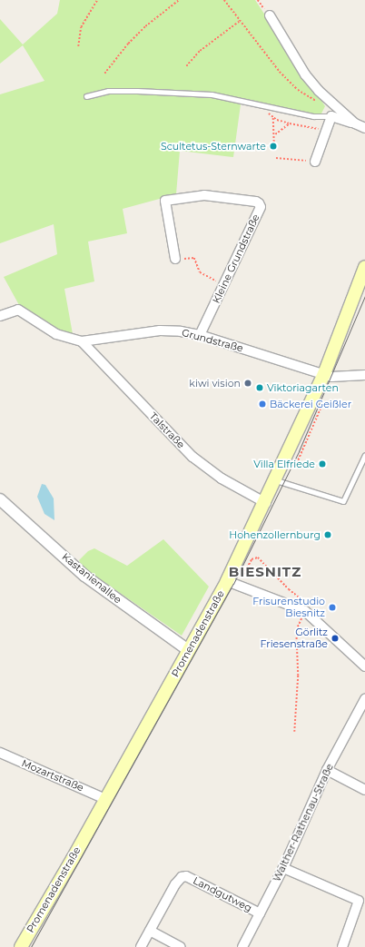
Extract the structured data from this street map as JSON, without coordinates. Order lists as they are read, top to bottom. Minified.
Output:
{"streets":{"main road":["Promenadenstraße"],"street":["Kleine Grundstraße","Grundstraße","Talstraße","Kastanienallee","Mozartstraße","Walther-Rathenau-Straße","Landgutweg"]},"crossings":[["Kleine Grundstraße","Grundstraße"],["Grundstraße","Talstraße"],["Grundstraße","Promenadenstraße"],["Talstraße","Promenadenstraße"],["Kastanienallee","Promenadenstraße"],["Promenadenstraße","Mozartstraße"],["Walther-Rathenau-Straße","Landgutweg"]],"districts":["BIESNITZ"],"places":["Scultetus-Sternwarte","kiwi vision","Viktoriagarten","Bäckerei Geißler","Villa Elfriede","Hohenzollernburg","Frisurenstudio Biesnitz","Görlitz Friesenstraße"]}
